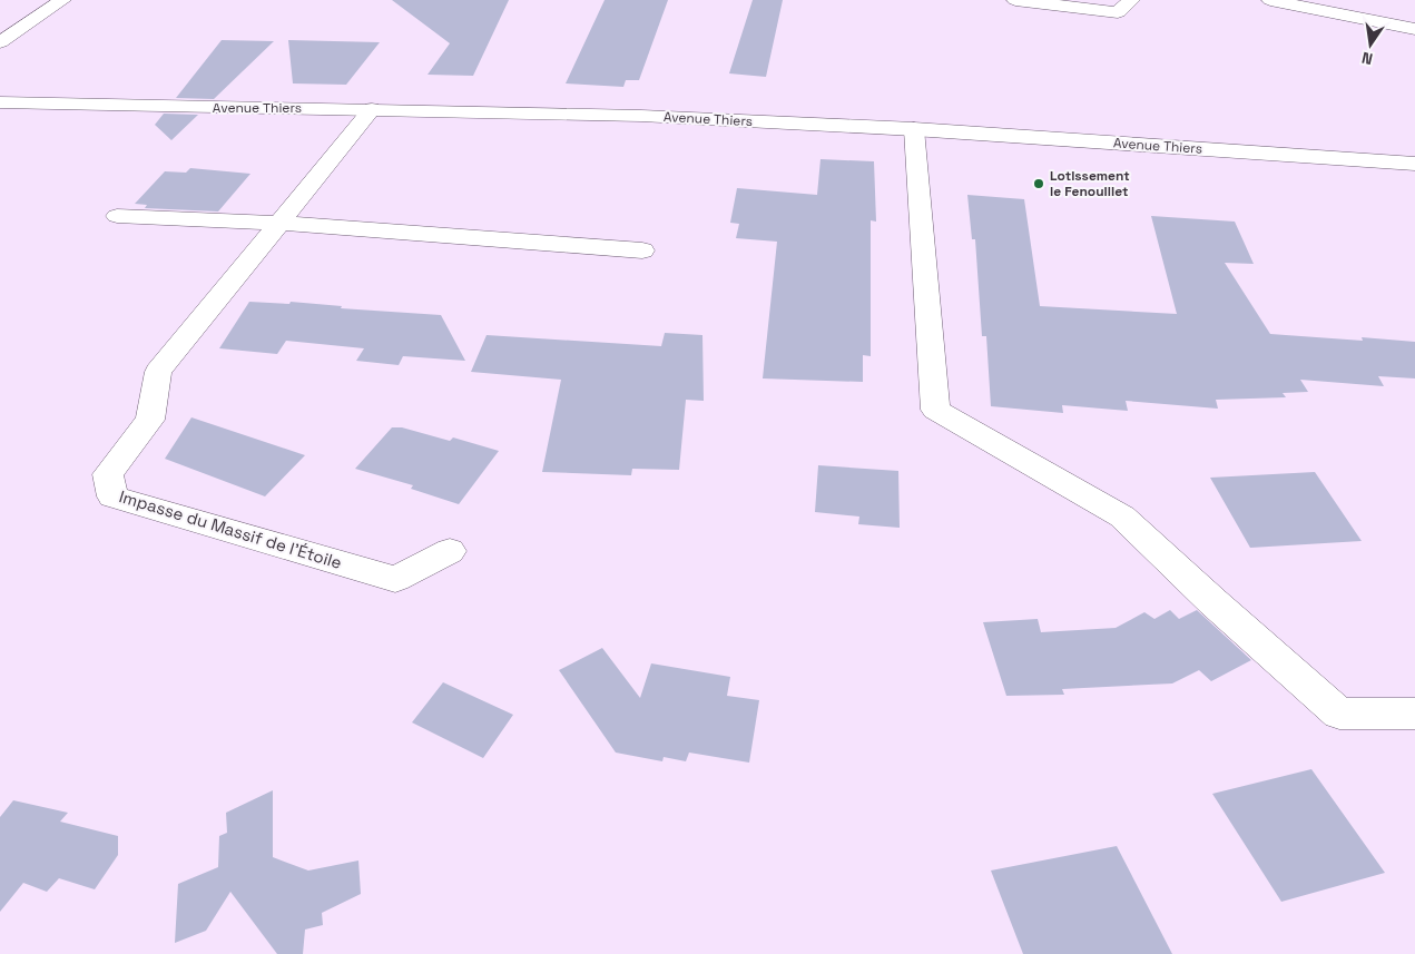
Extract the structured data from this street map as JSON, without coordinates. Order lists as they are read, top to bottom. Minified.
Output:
{"streets":{"street":["Avenue Thiers","Impasse du Massif de l'Étoile"]},"crossings":[["Avenue Thiers","Impasse du Massif de l'Étoile"]],"places":["Lotissement le Fenouillet"],"north":"bottom"}
